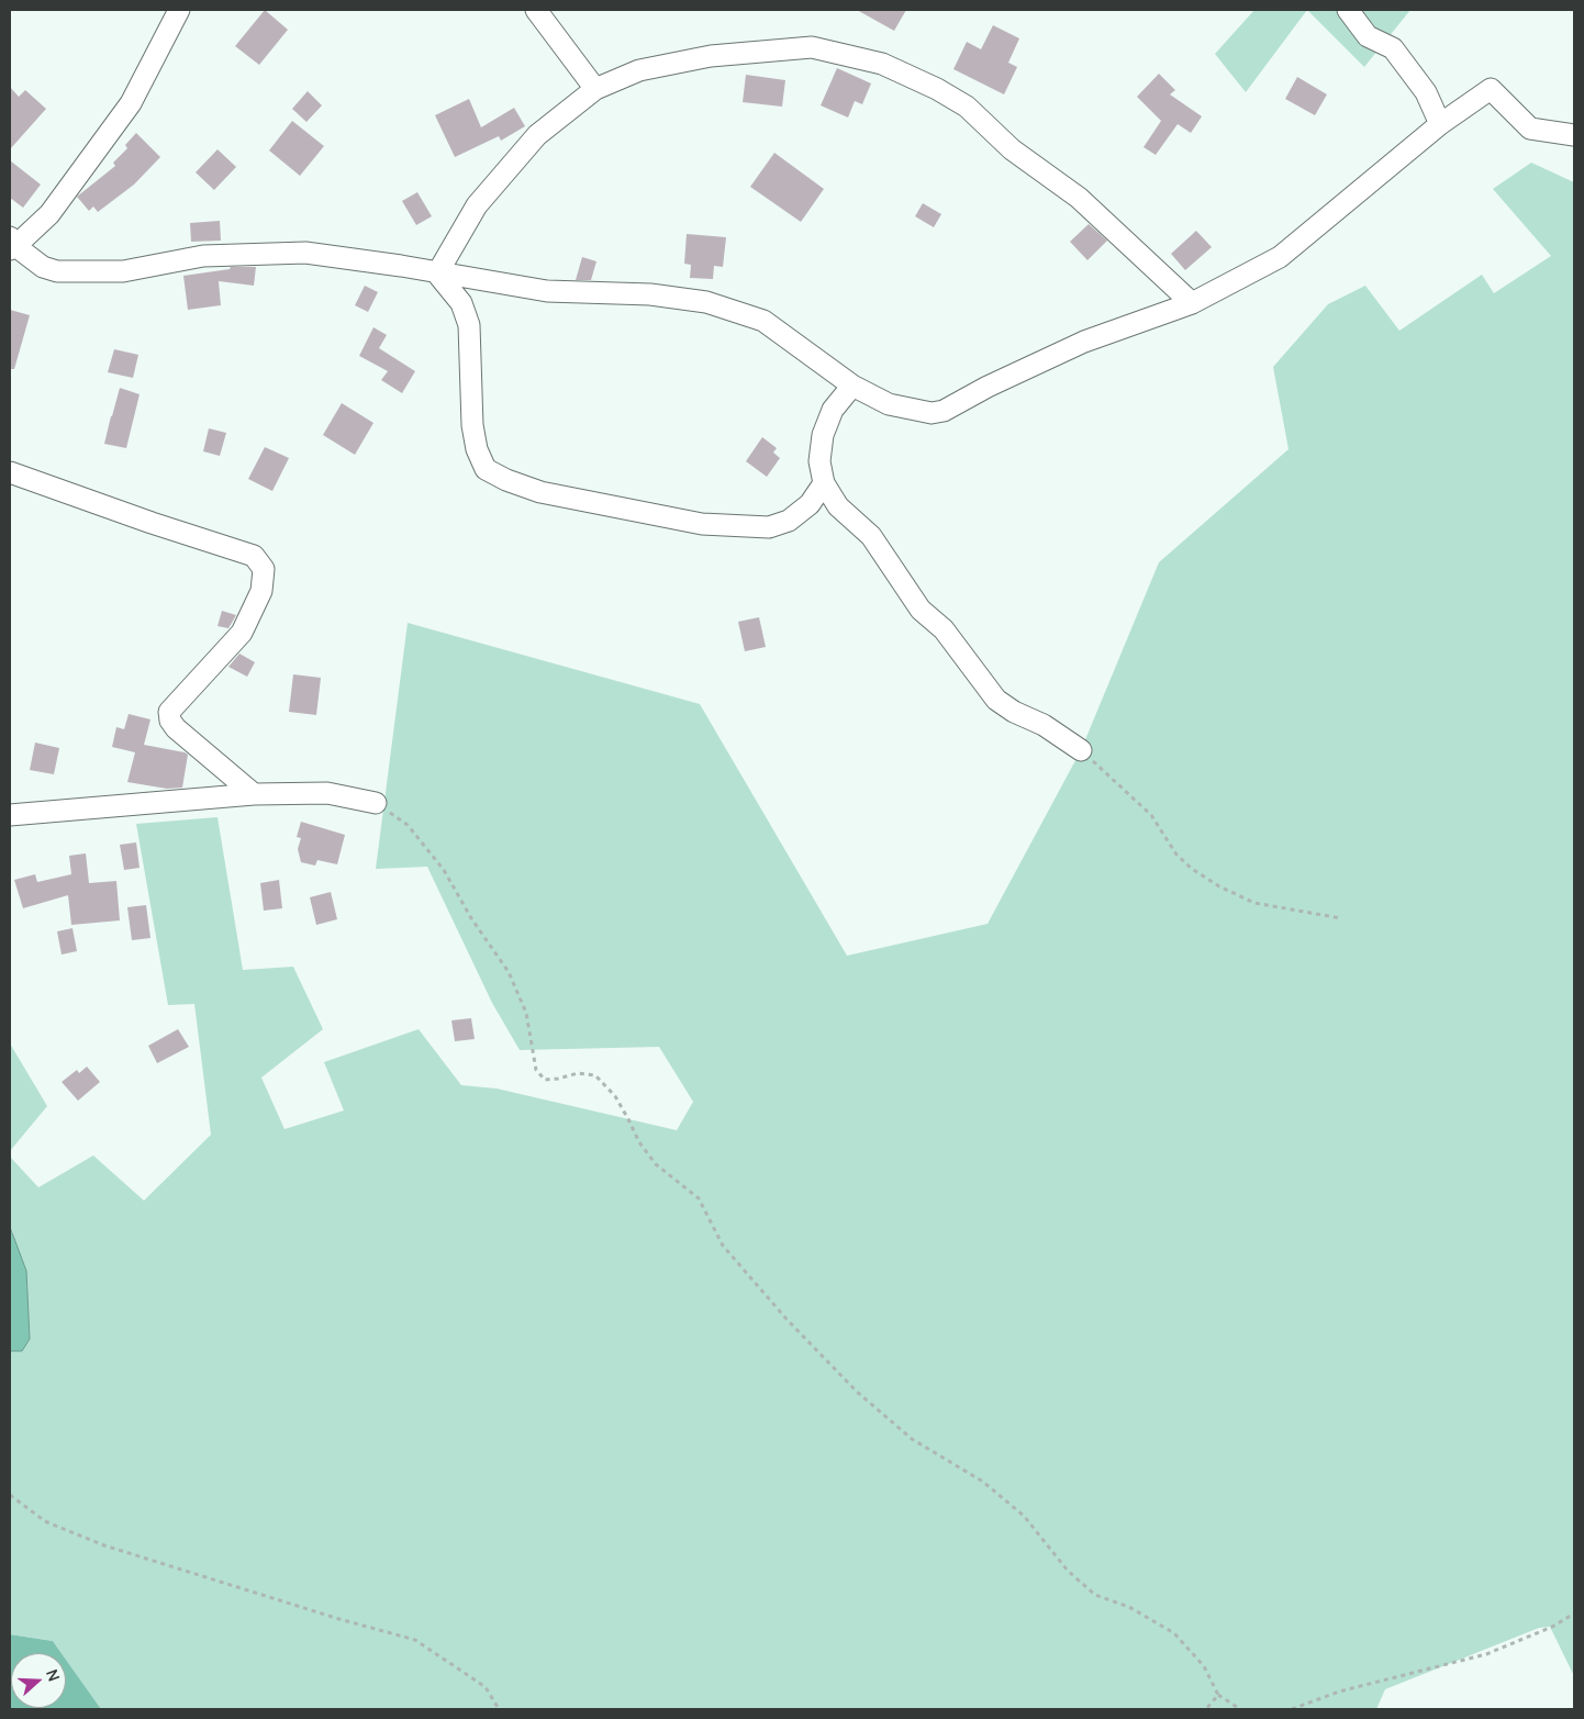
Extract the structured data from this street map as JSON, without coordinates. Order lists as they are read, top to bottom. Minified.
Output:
{"north":"right"}
